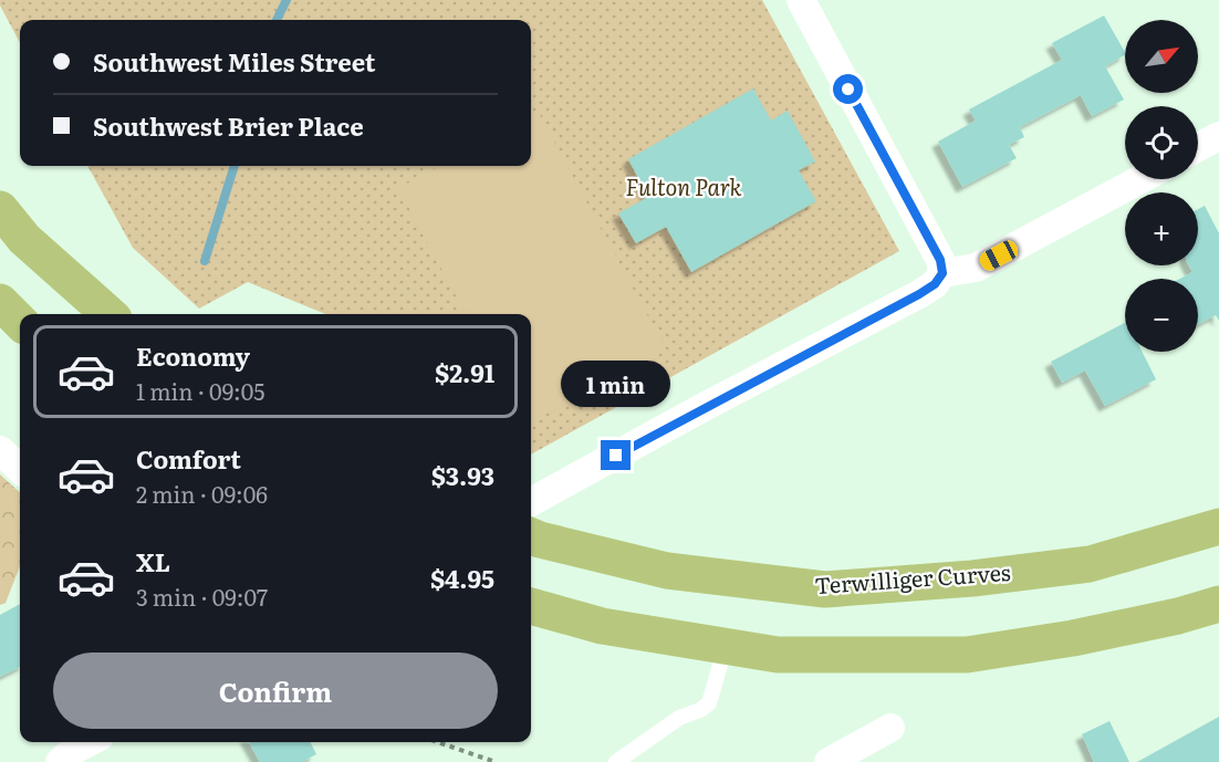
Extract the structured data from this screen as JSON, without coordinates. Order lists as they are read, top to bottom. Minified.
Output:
{"streets":{"highway":["Terwilliger Curves"]},"parks":["Fulton Park"],"north":"top right","page":{"map_buttons":["+","−"],"banner":["Southwest Miles Street","Southwest Brier Place"],"list":[{"name":"Economy","note":"1 min · 09:05","value":"$2.91"},{"name":"Comfort","note":"2 min · 09:06","value":"$3.93"},{"name":"XL","note":"3 min · 09:07","value":"$4.95"}],"bubble":"1 min","buttons":"Confirm"}}
